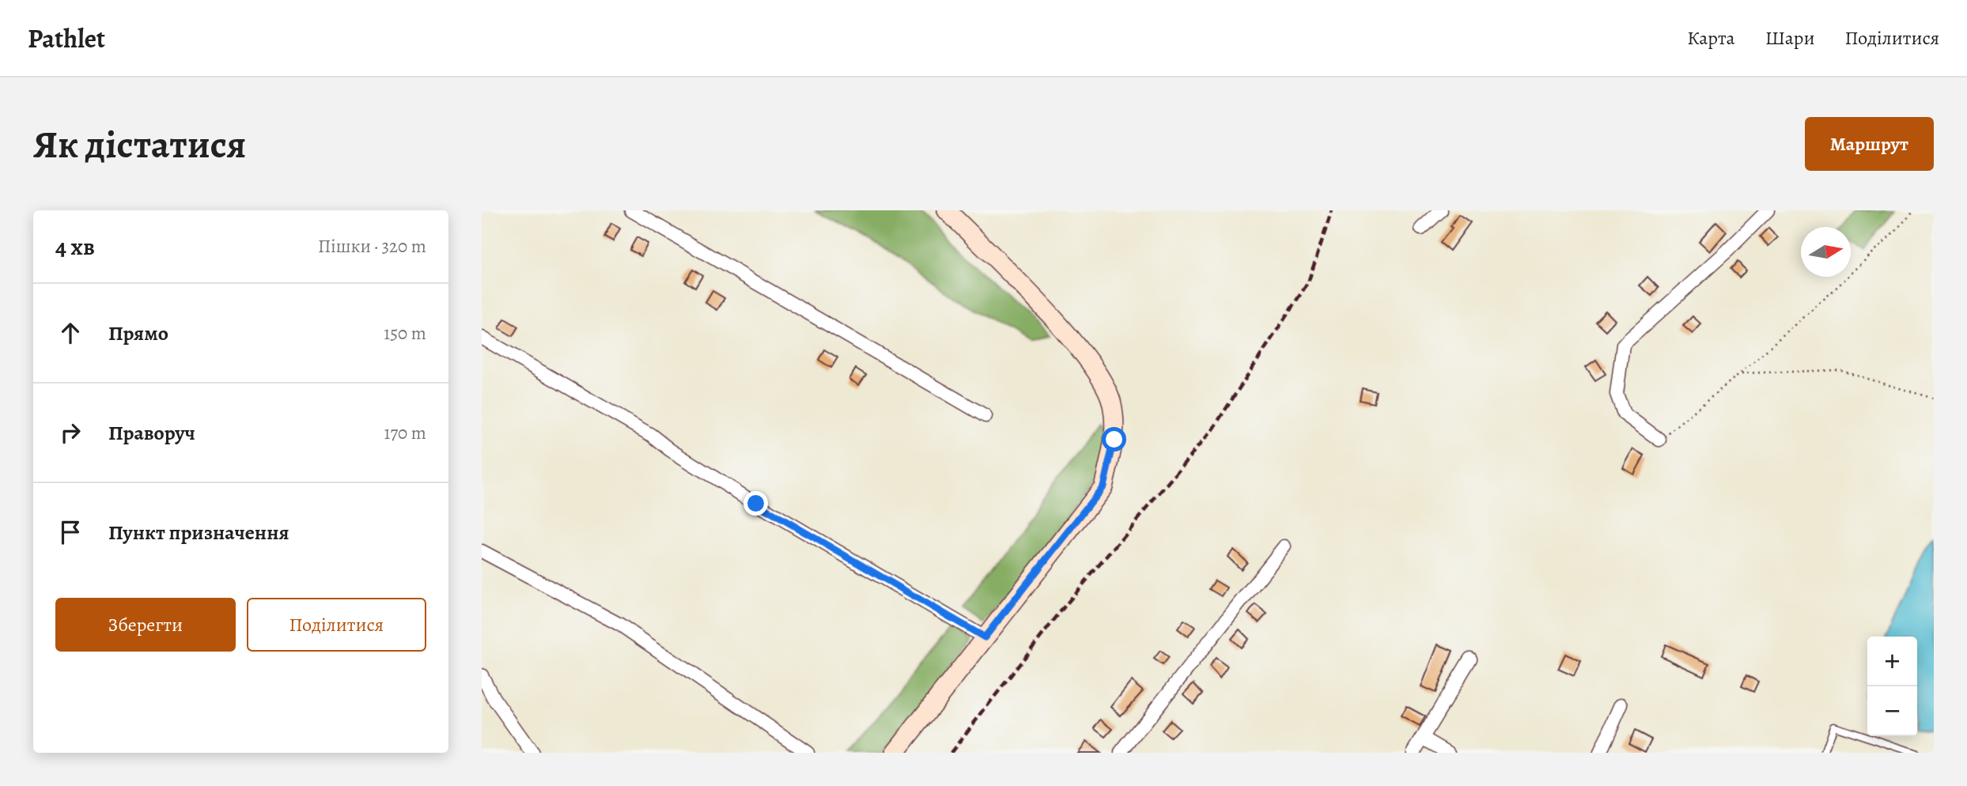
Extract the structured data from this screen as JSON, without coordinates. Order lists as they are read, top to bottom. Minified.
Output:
{"north":"right","page":{"header":"Pathlet","nav":["Карта","Шари","Поділитися"],"buttons":["Маршрут",["Зберегти","Поділитися"]],"title":"Як дістатися","heading":["4 хв","Пішки · 320 m"],"list":[["Прямо","150 m"],["Праворуч","170 m"],"Пункт призначення"],"map_buttons":["+","−"]}}
